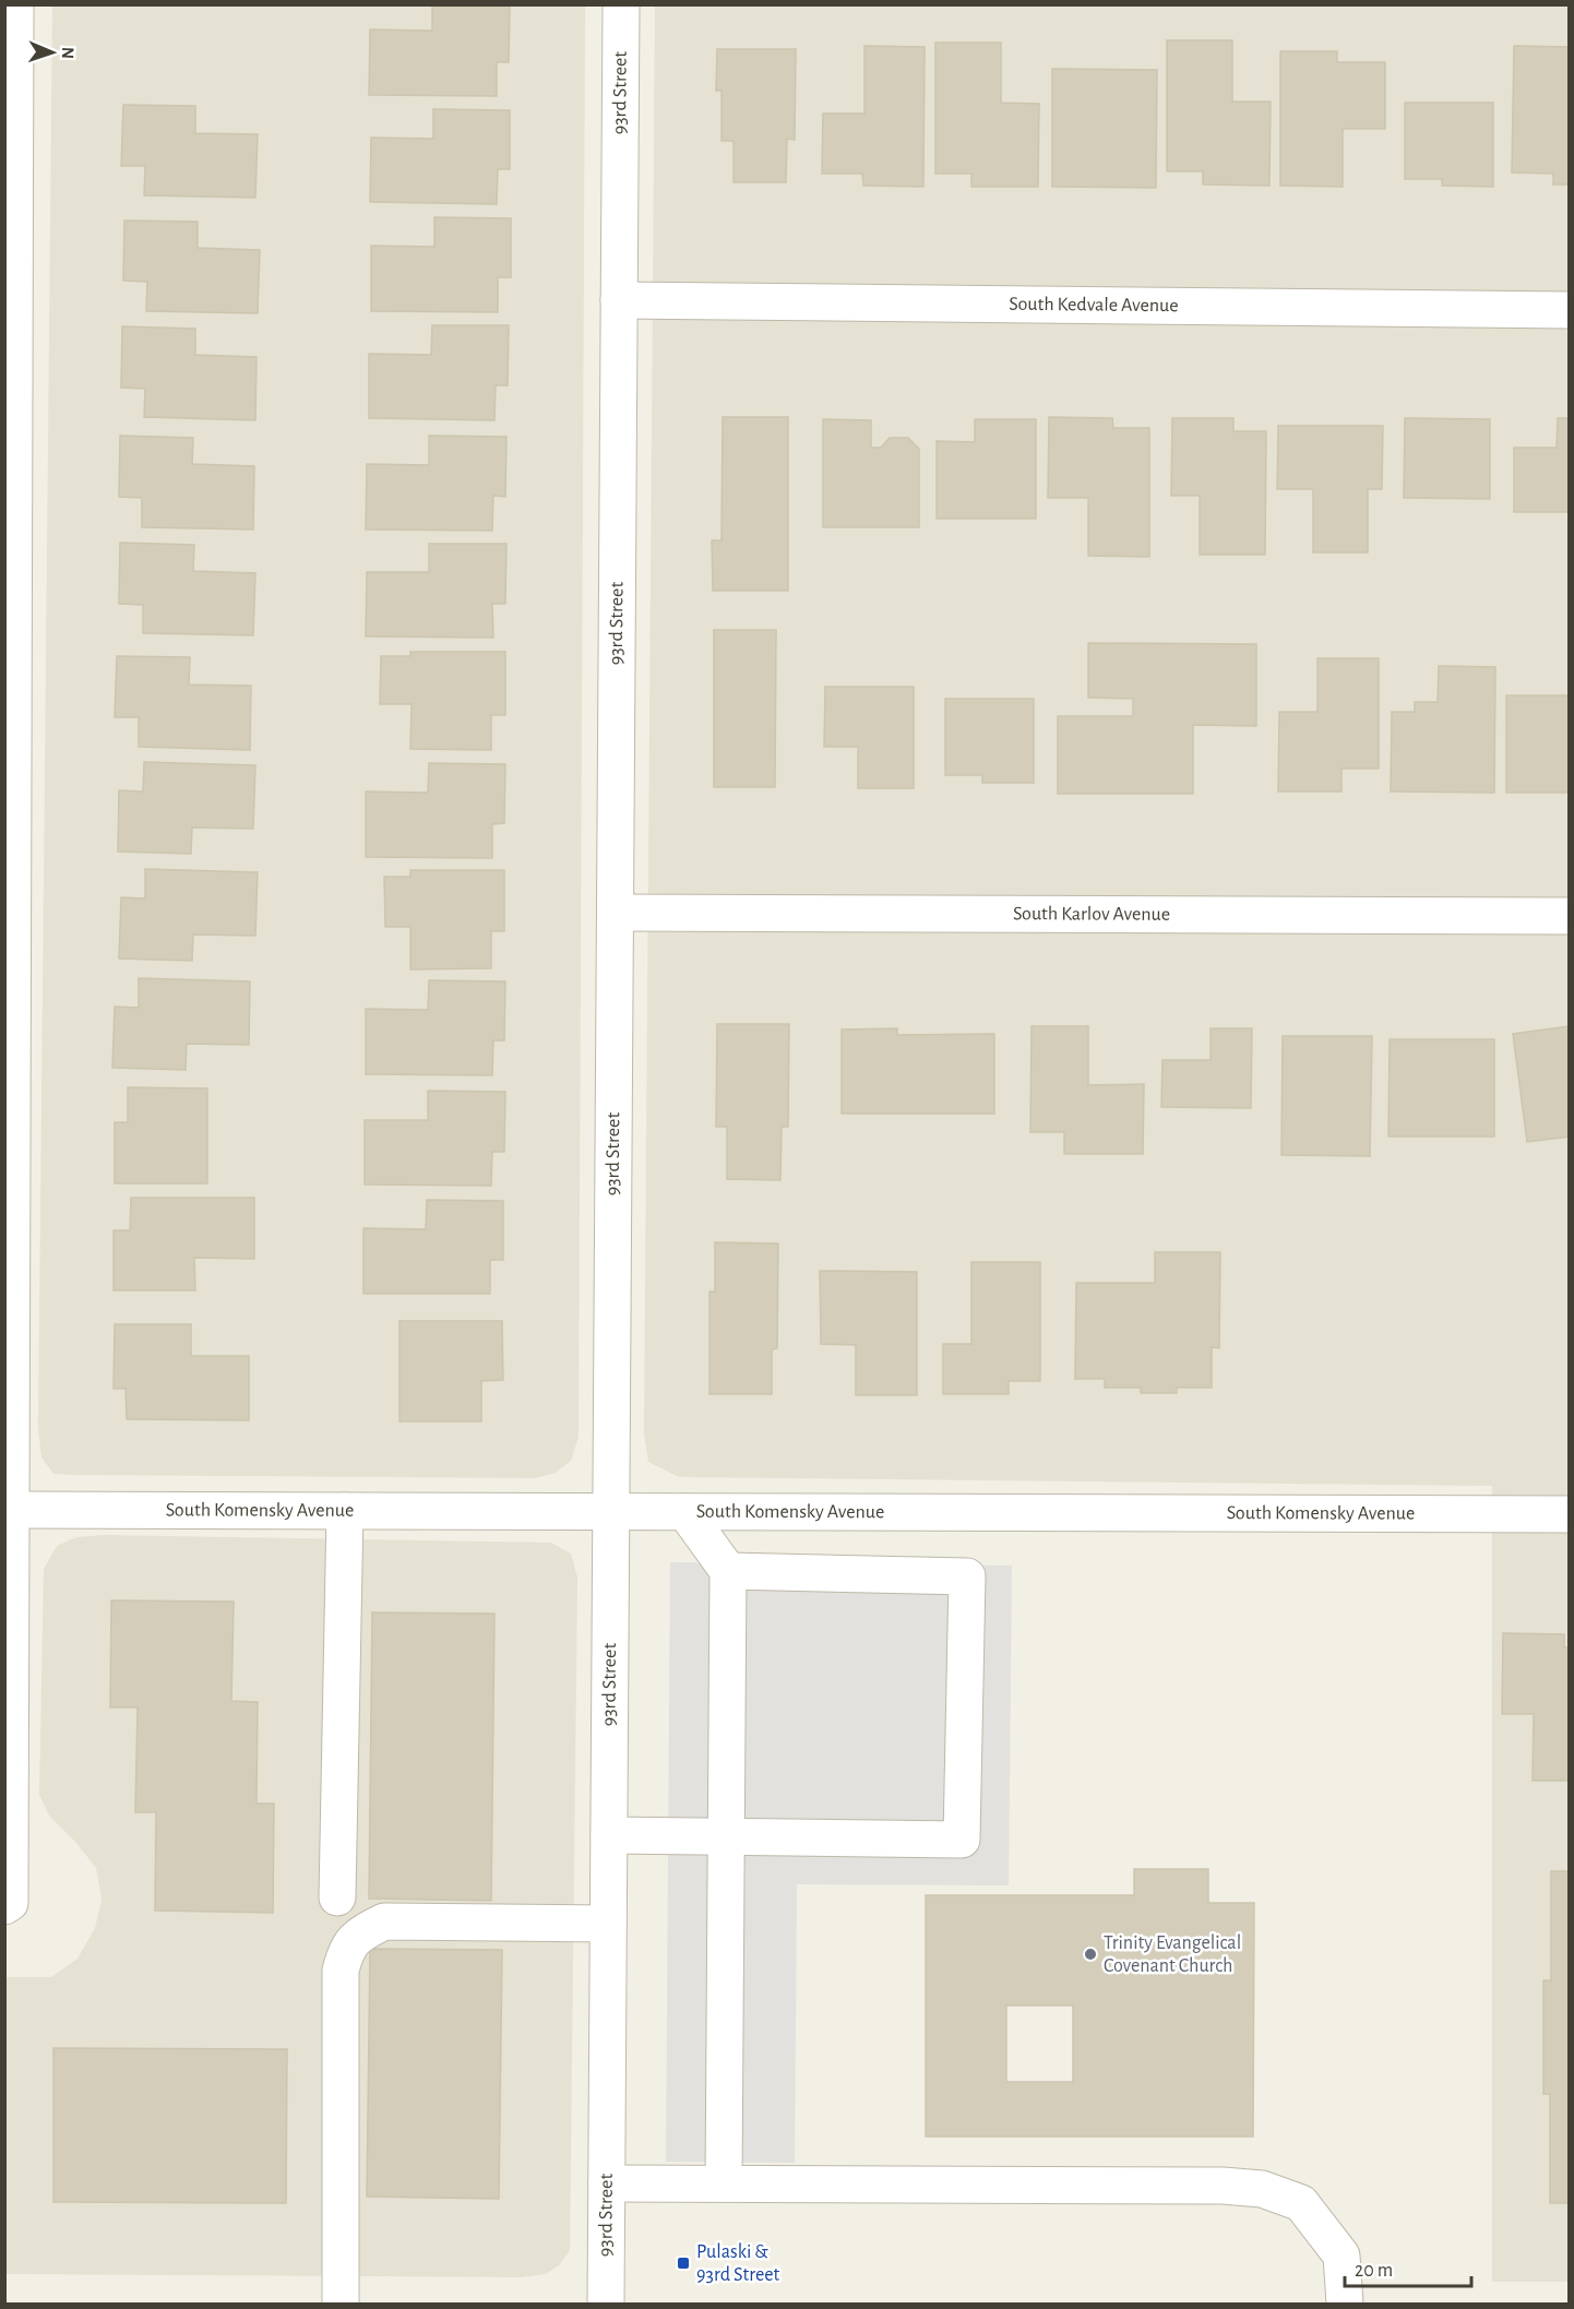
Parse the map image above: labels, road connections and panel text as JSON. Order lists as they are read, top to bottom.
{
  "streets": {
    "street": [
      "93rd Street",
      "South Kedvale Avenue",
      "South Karlov Avenue",
      "South Komensky Avenue"
    ]
  },
  "crossings": [
    ["93rd Street", "South Kedvale Avenue"],
    ["93rd Street", "South Karlov Avenue"],
    ["93rd Street", "South Komensky Avenue"]
  ],
  "places": {
    "other": ["Trinity Evangelical Covenant Church"],
    "transit": ["Pulaski & 93rd Street"]
  },
  "scale_bar": "20 m",
  "north": "right"
}
